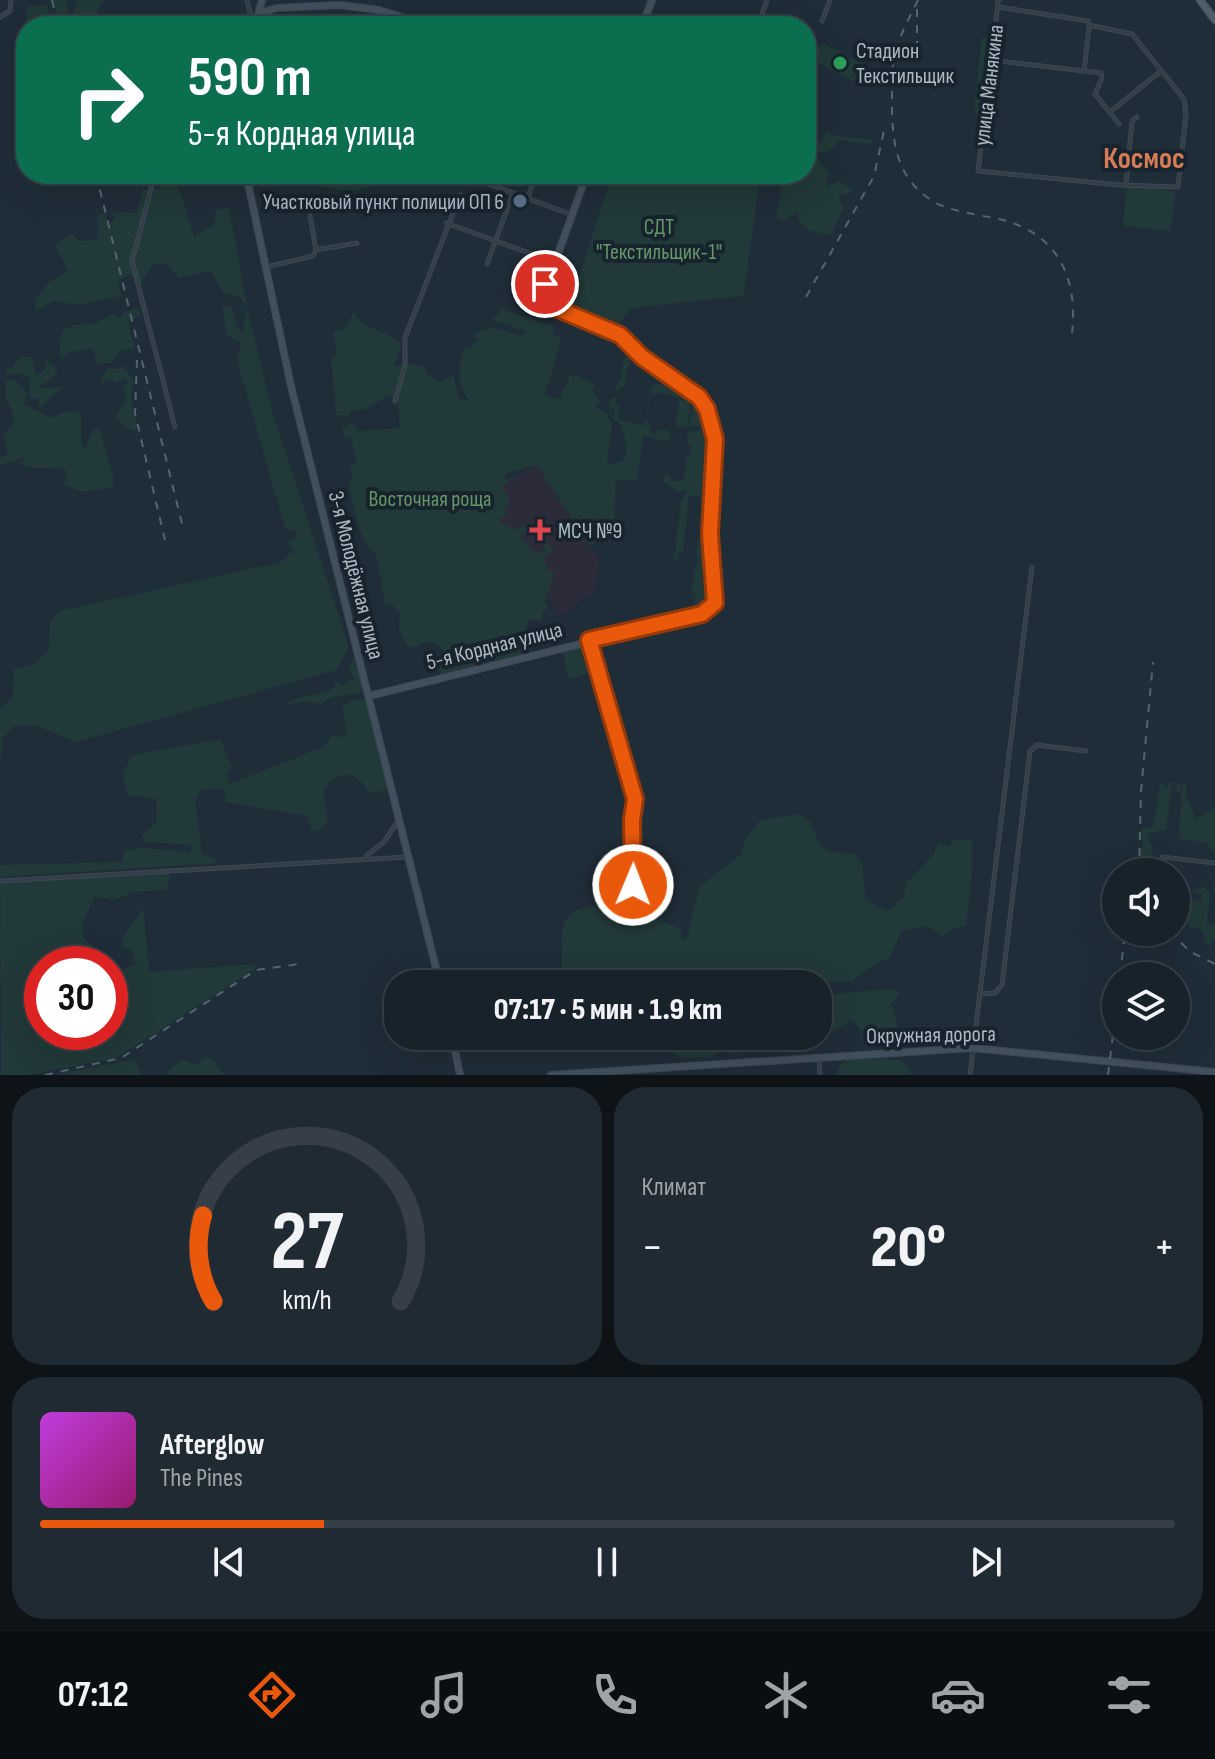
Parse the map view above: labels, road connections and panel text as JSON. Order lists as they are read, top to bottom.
{
  "streets": {
    "main road": ["3-я Молодёжная улица", "5-я Кордная улица", "Окружная дорога"],
    "street": ["улица Манякина"]
  },
  "crossings": [
    ["3-я Молодёжная улица", "5-я Кордная улица"]
  ],
  "districts": ["Космос"],
  "parks": ["СДТ \"Текстильщик-1\"", "Восточная роща"],
  "places": {
    "other": ["Стадион Текстильщик", "Участковый пункт полиции ОП 6"],
    "health": ["МСЧ №9"]
  },
  "page": {
    "turn": ["590 m", "5-я Кордная улица"],
    "limit": "30",
    "trip": "07:17 · 5 мин · 1.9 km",
    "tile": "Климат",
    "heat": ["−", "20°", "+"],
    "song": ["Afterglow", "The Pines"],
    "tabs": "07:12",
    "gauge": ["27", "km/h"]
  }
}
